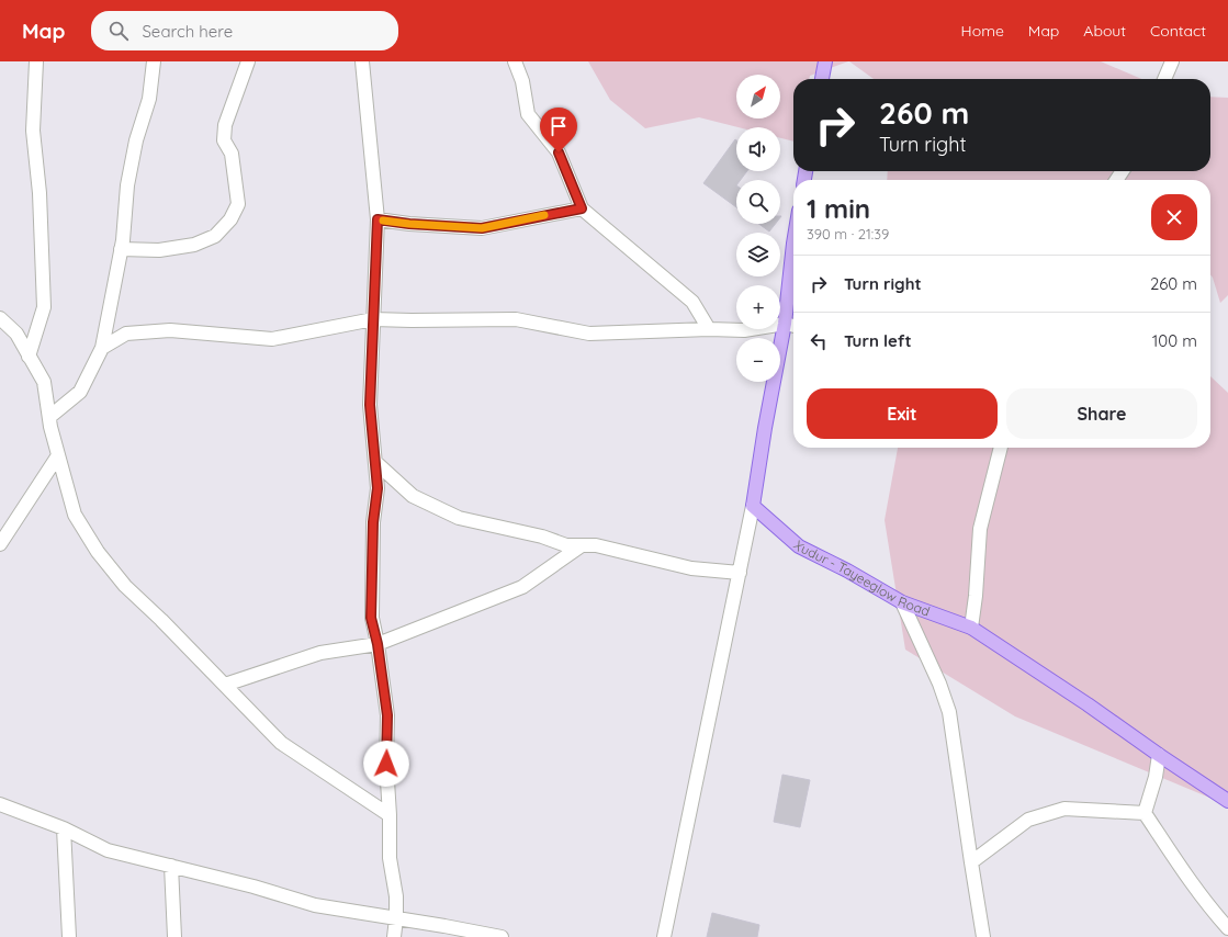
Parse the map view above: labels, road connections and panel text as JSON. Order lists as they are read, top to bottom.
{
  "streets": {
    "main road": ["Xudur - Tayeeglow Road"]
  },
  "north": "top right",
  "page": {
    "header": "Map",
    "search": "Search here",
    "nav": [
      "Home",
      "Map",
      "About",
      "Contact"
    ],
    "map_buttons": ["+", "−"],
    "turn": ["260 m", "Turn right"],
    "heading": ["1 min", "390 m · 21:39"],
    "list": [
      {
        "name": "Turn right",
        "value": "260 m"
      },
      {
        "name": "Turn left",
        "value": "100 m"
      }
    ],
    "buttons": ["Exit", "Share"]
  }
}
